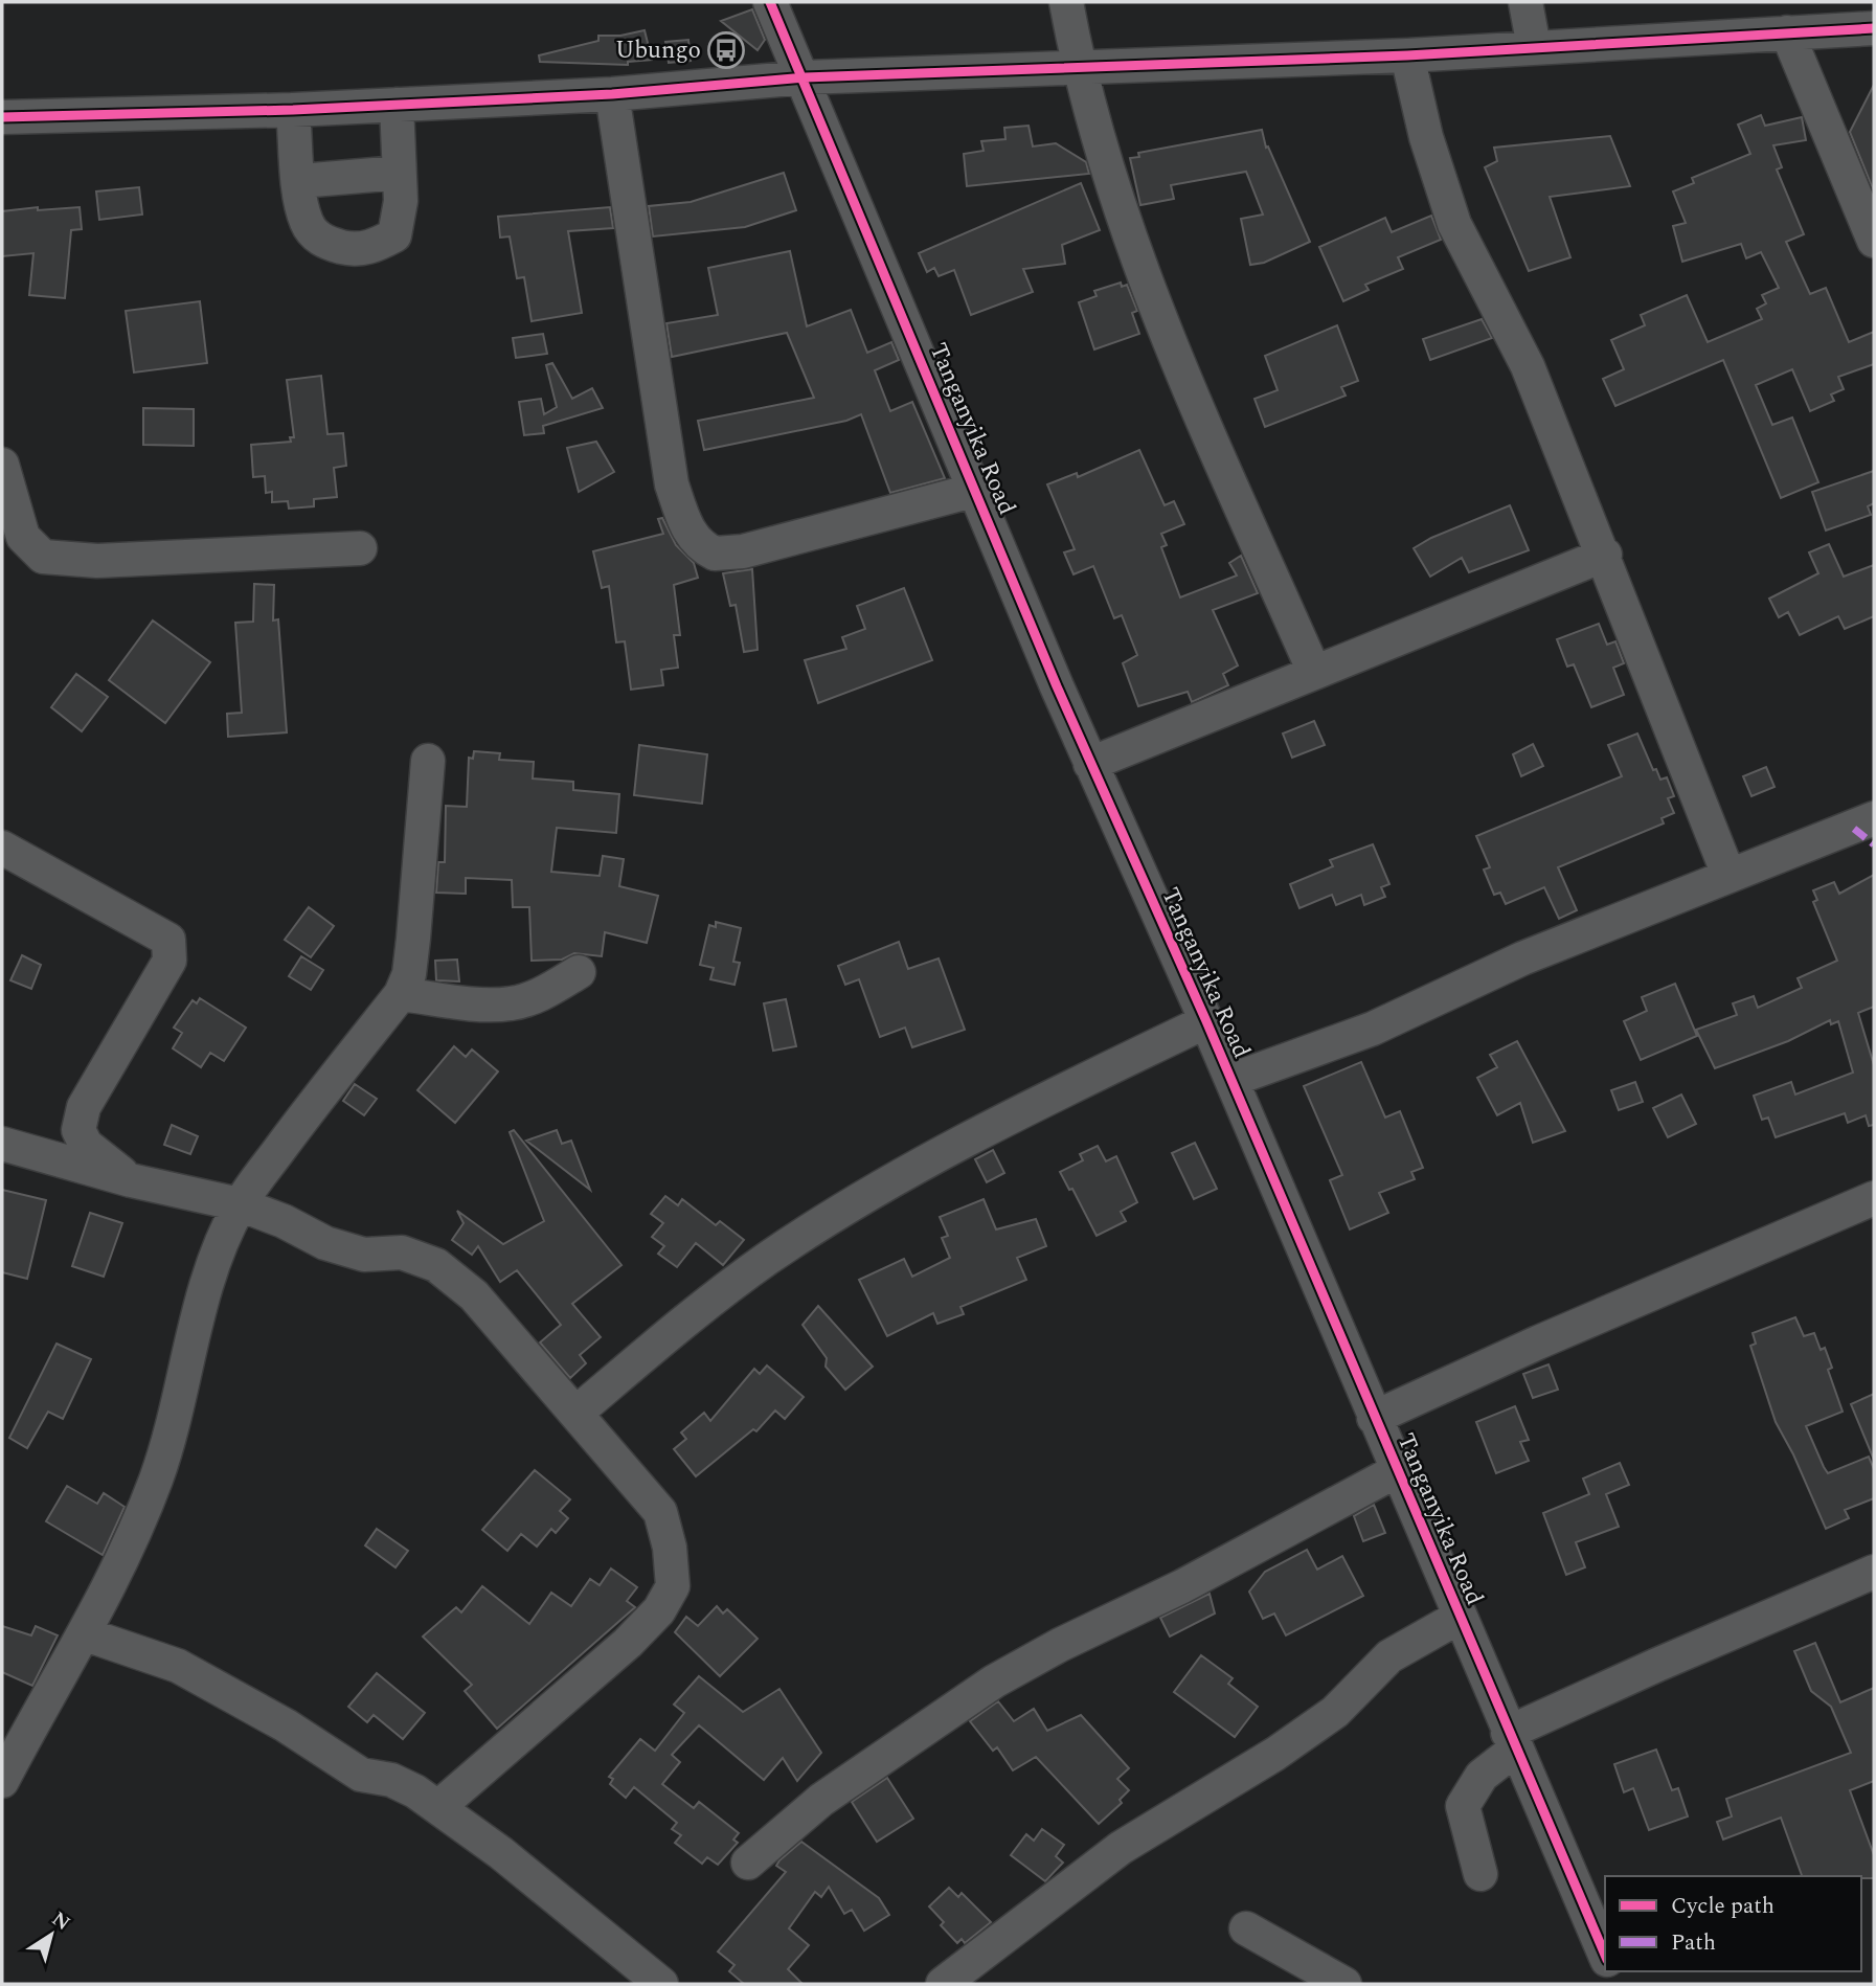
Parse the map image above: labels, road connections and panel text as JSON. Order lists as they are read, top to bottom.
{
  "streets": {
    "street": ["Tanganyika Road"]
  },
  "places": {
    "bus stop": ["Ubungo"]
  },
  "legend": ["Cycle path", "Path"],
  "north": "top right"
}
